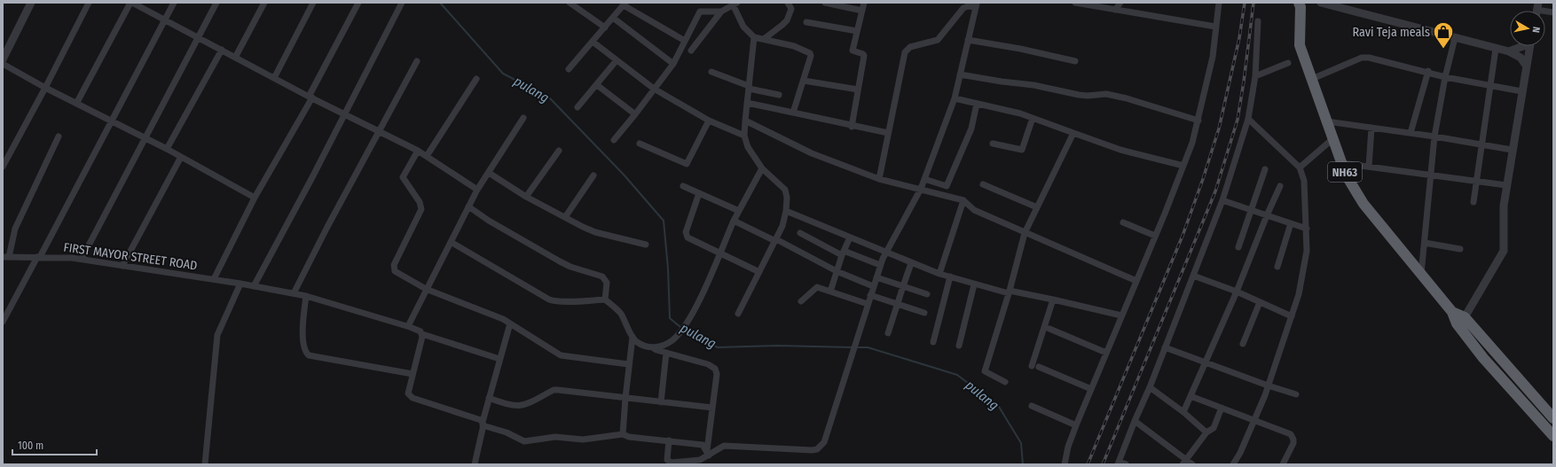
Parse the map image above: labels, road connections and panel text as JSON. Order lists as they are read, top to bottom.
{
  "streets": {
    "highway": ["NH63"],
    "street": ["FIRST MAYOR STREET ROAD"]
  },
  "water": ["pulang"],
  "places": {
    "shop": ["Ravi Teja meals"]
  },
  "scale_bar": "100 m",
  "north": "right"
}
